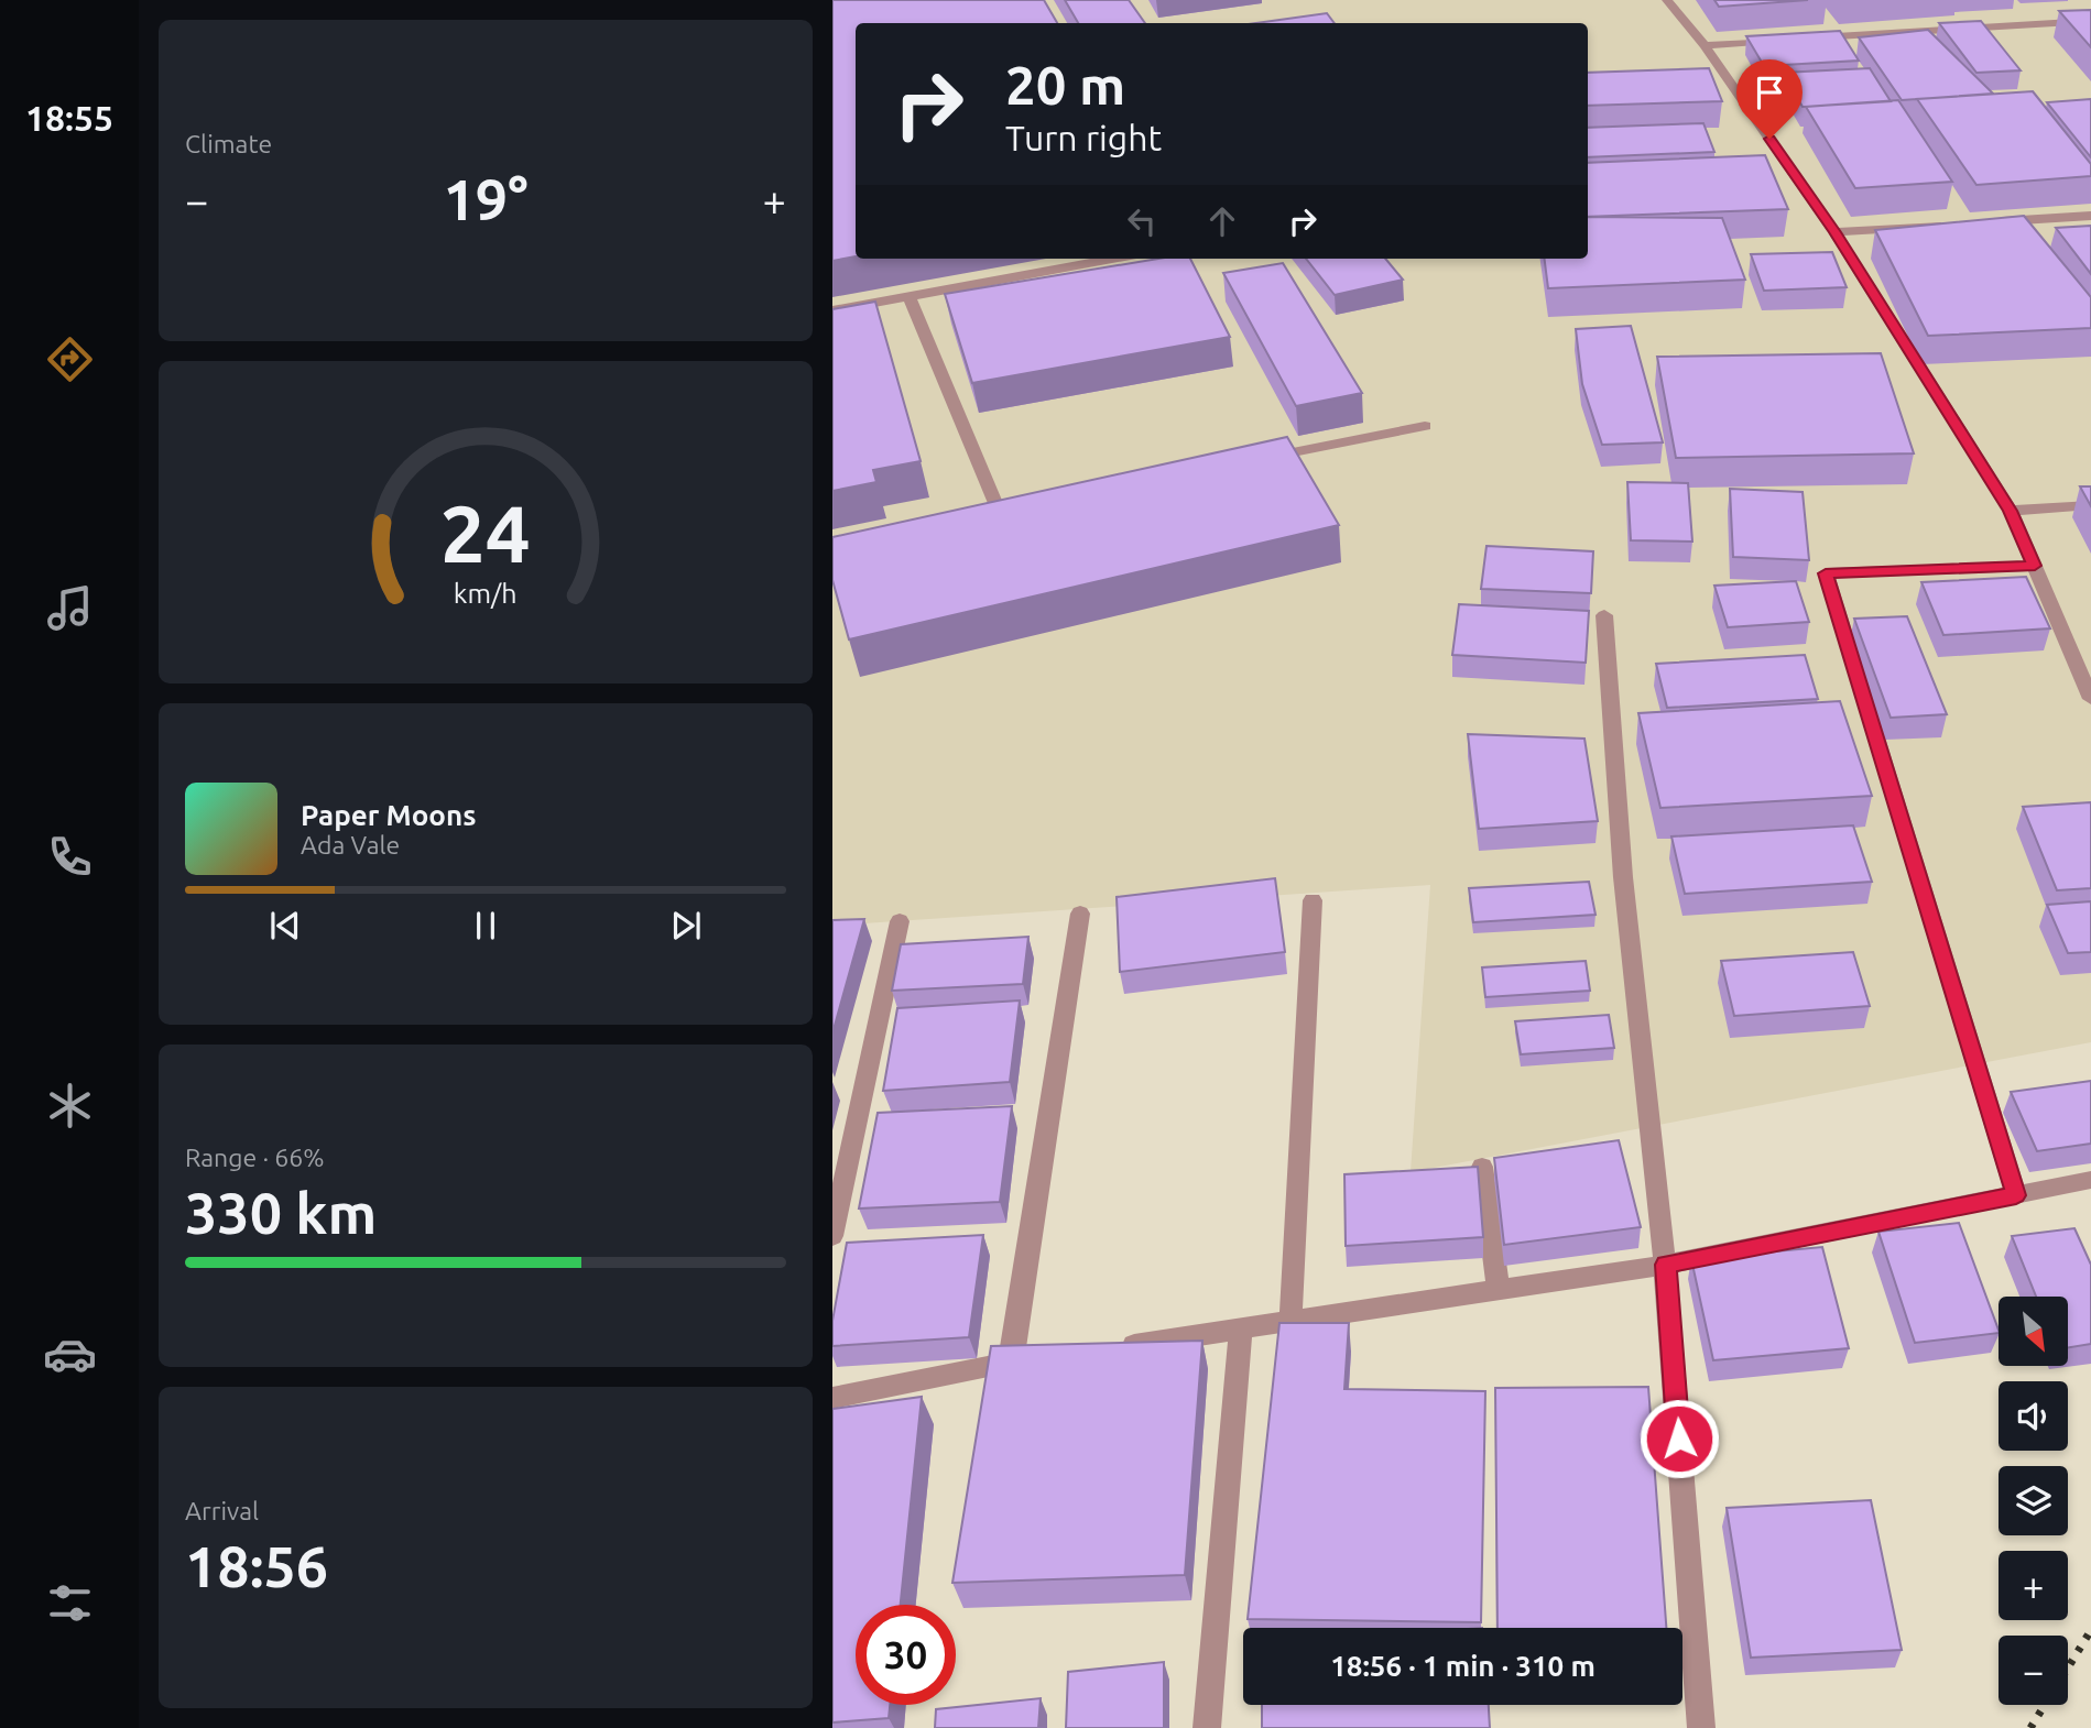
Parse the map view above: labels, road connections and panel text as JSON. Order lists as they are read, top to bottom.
{
  "north": "bottom right",
  "page": {
    "tabs": "18:55",
    "tile": [
      "Climate",
      ["Range · 66%", "330 km"],
      ["Arrival", "18:56"]
    ],
    "turn": ["20 m", "Turn right"],
    "heat": ["−", "19°", "+"],
    "song": ["Paper Moons", "Ada Vale"],
    "map_buttons": ["+", "−"],
    "limit": "30",
    "trip": "18:56 · 1 min · 310 m",
    "gauge": ["24", "km/h"]
  }
}
